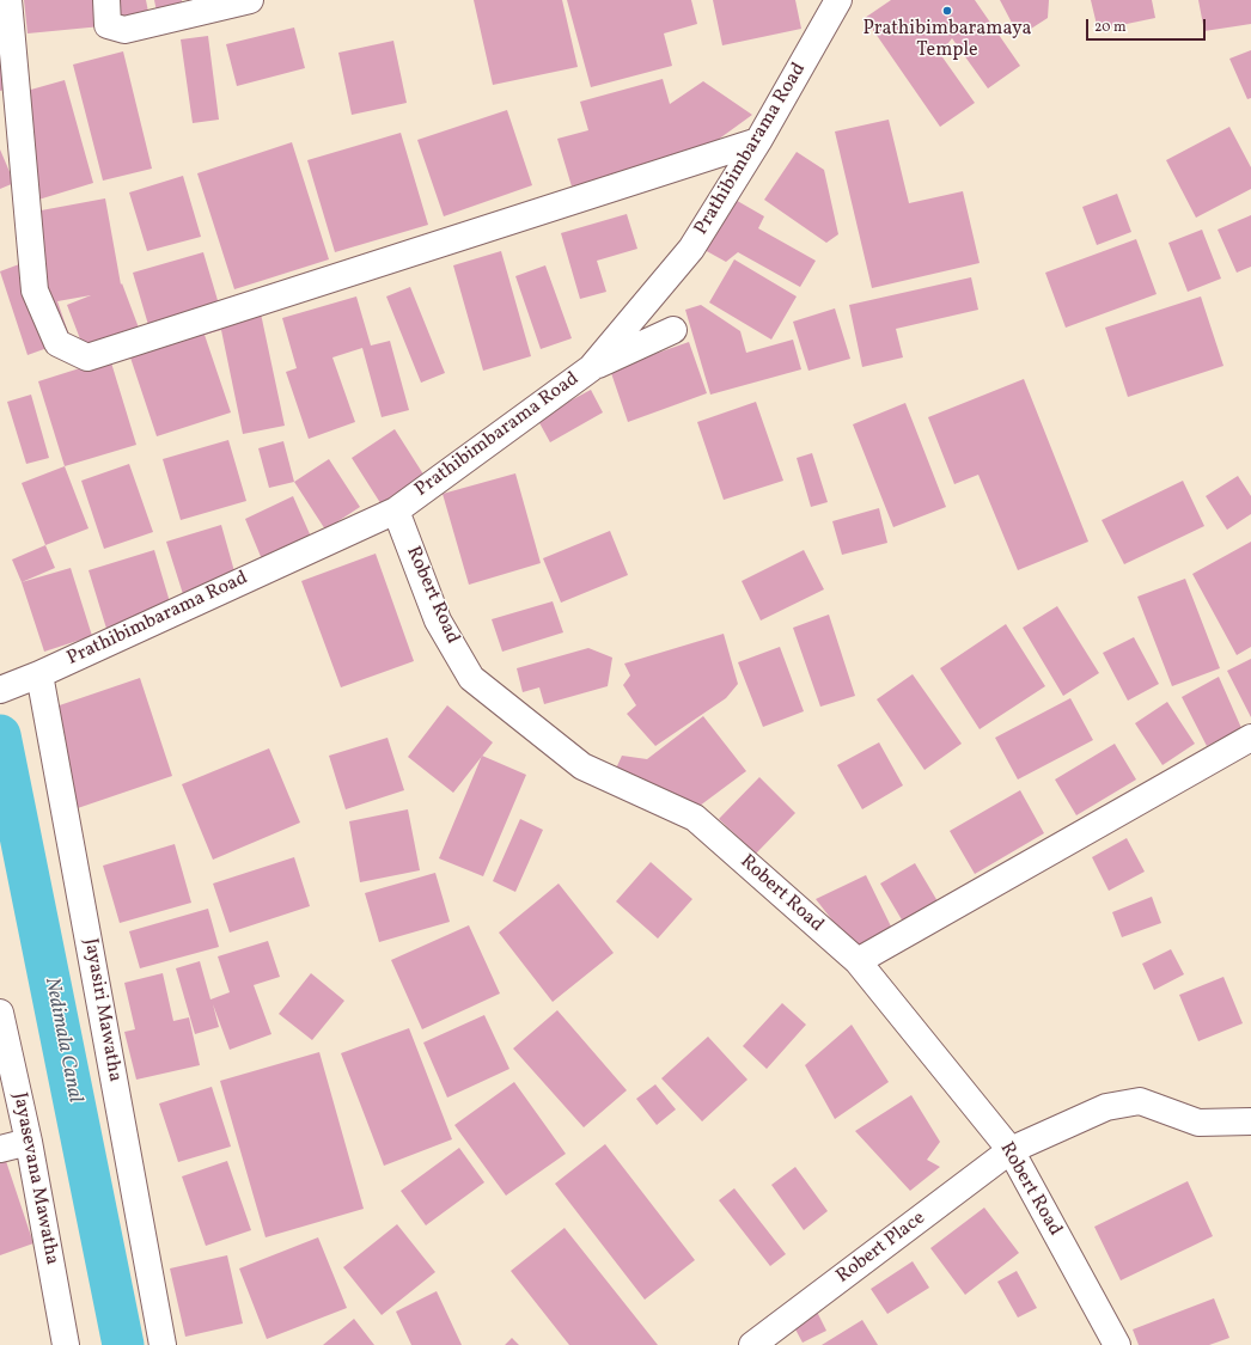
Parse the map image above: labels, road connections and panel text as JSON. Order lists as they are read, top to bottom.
{
  "streets": {
    "street": [
      "Prathibimbarama Road",
      "Robert Road",
      "Jayasiri Mawatha",
      "Jayasevana Mawatha",
      "Robert Place"
    ]
  },
  "crossings": [
    ["Prathibimbarama Road", "Robert Road"],
    ["Prathibimbarama Road", "Jayasiri Mawatha"],
    ["Robert Road", "Robert Place"]
  ],
  "water": ["Nedimala Canal"],
  "places": ["Prathibimbaramaya Temple"],
  "scale_bar": "20 m"
}
